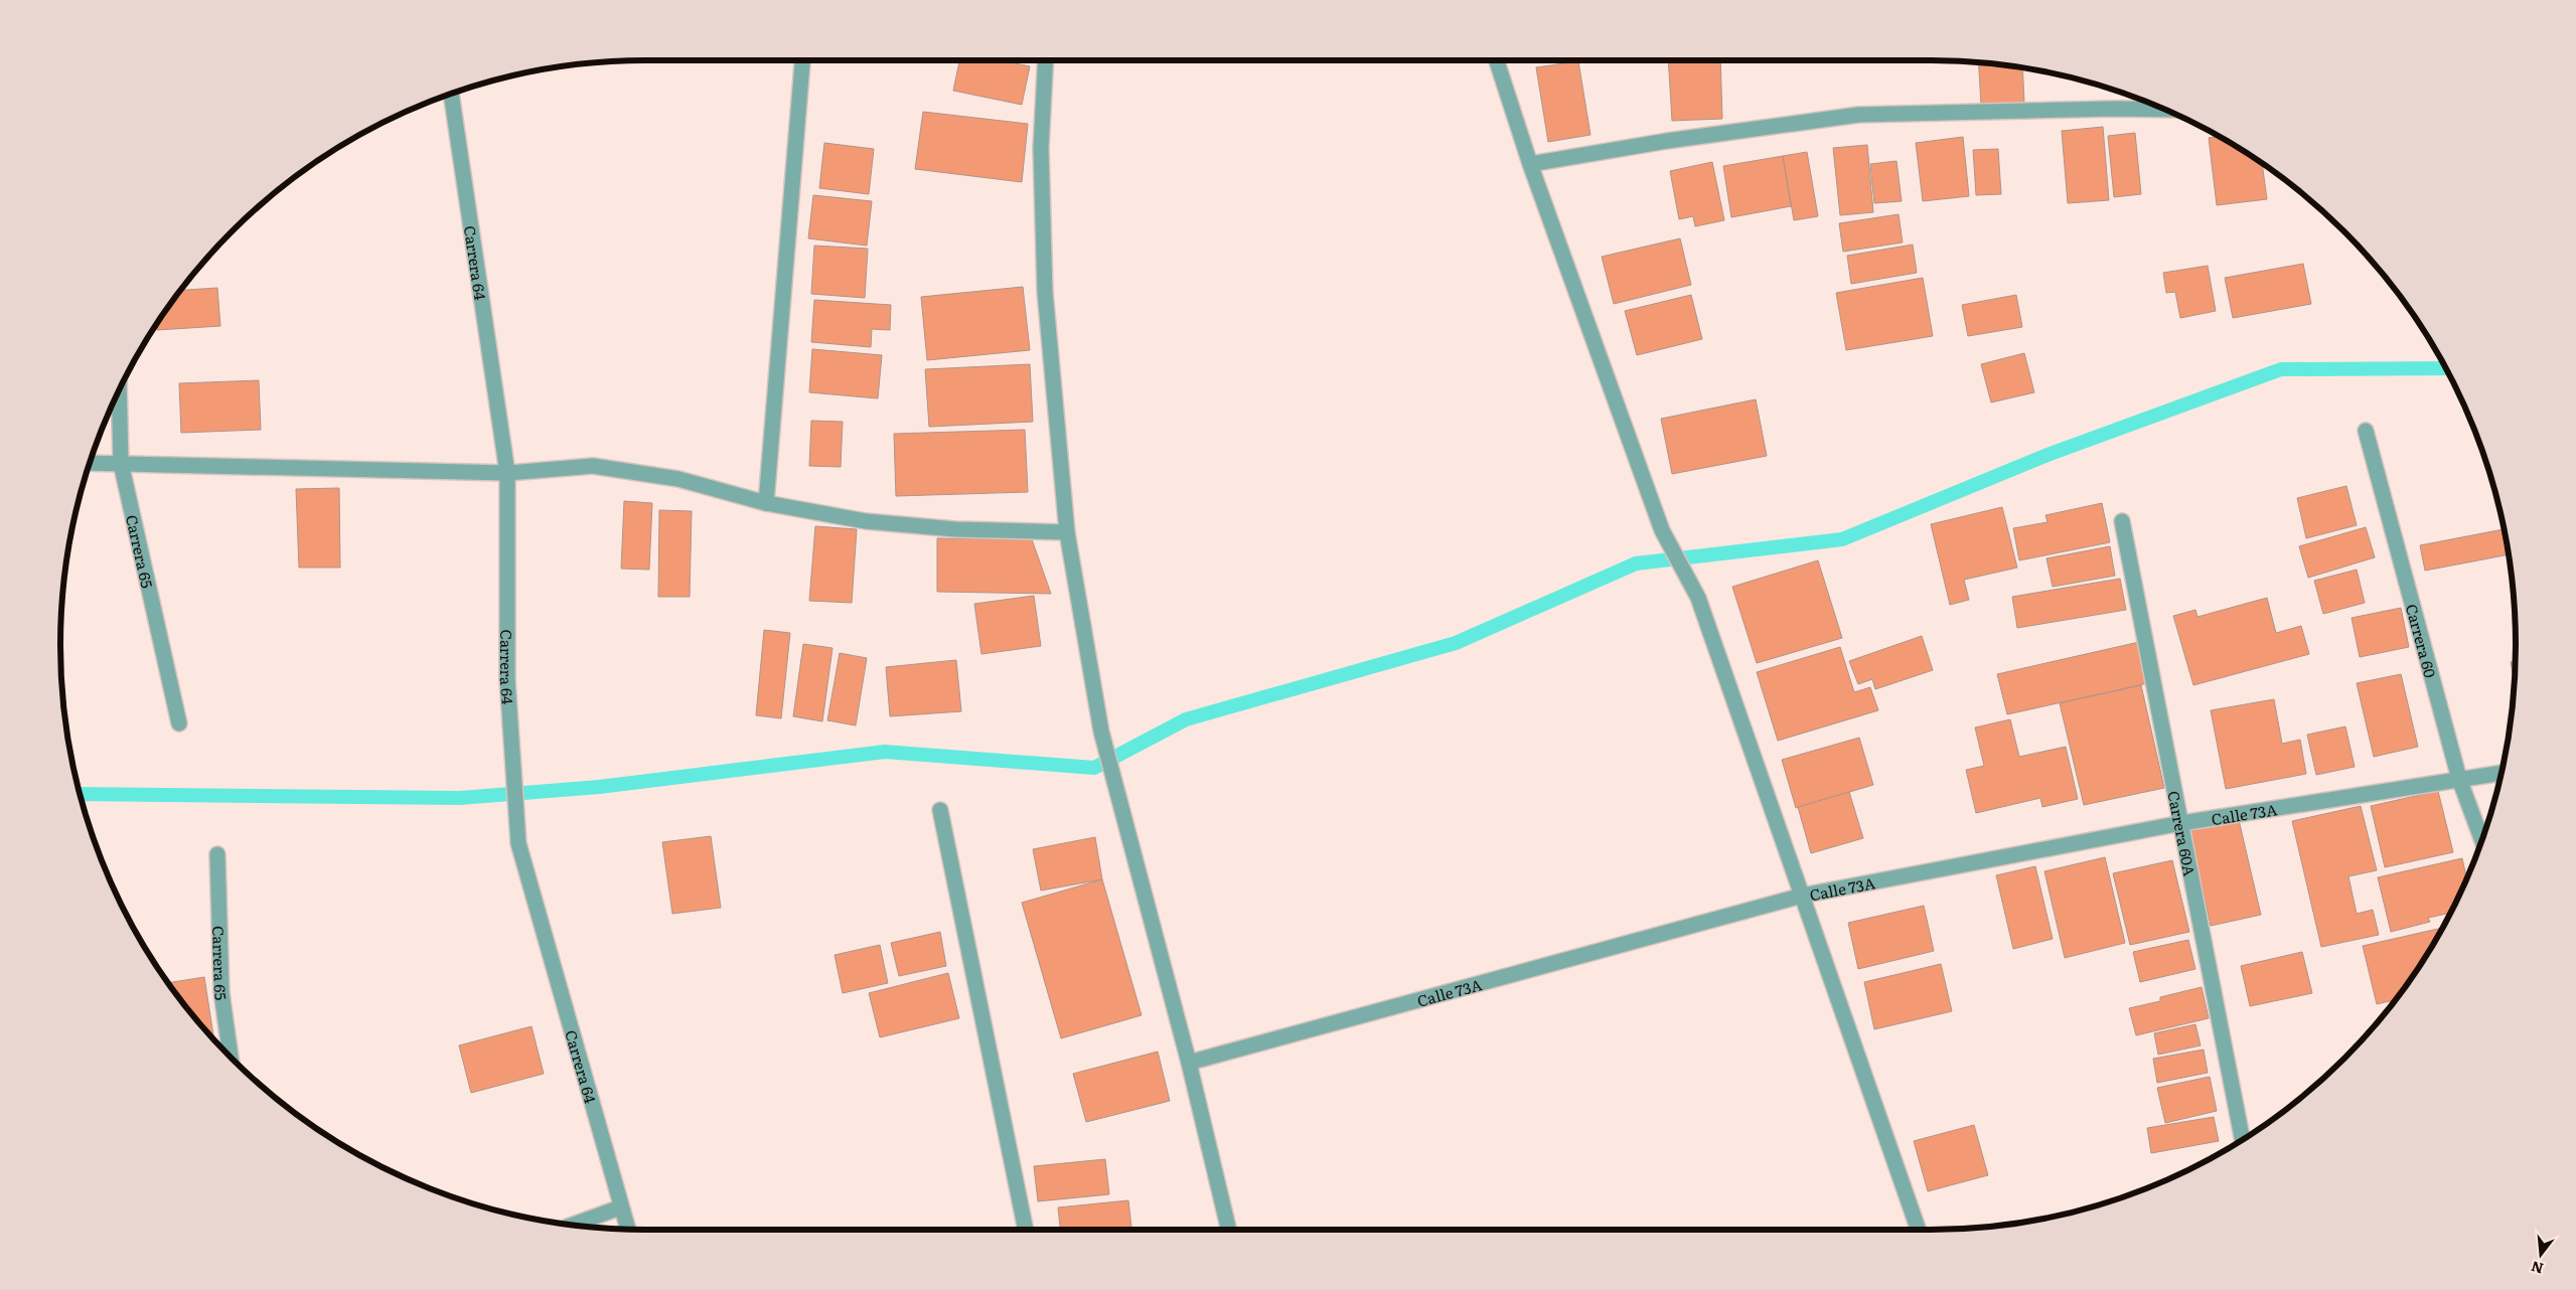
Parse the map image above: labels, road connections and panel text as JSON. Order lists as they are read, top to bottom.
{
  "streets": {
    "street": [
      "Carrera 64",
      "Carrera 65",
      "Carrera 60",
      "Calle 73A",
      "Carrera 60A"
    ]
  },
  "crossings": [
    ["Carrera 60", "Calle 73A"],
    ["Calle 73A", "Carrera 60A"]
  ],
  "north": "bottom"
}
